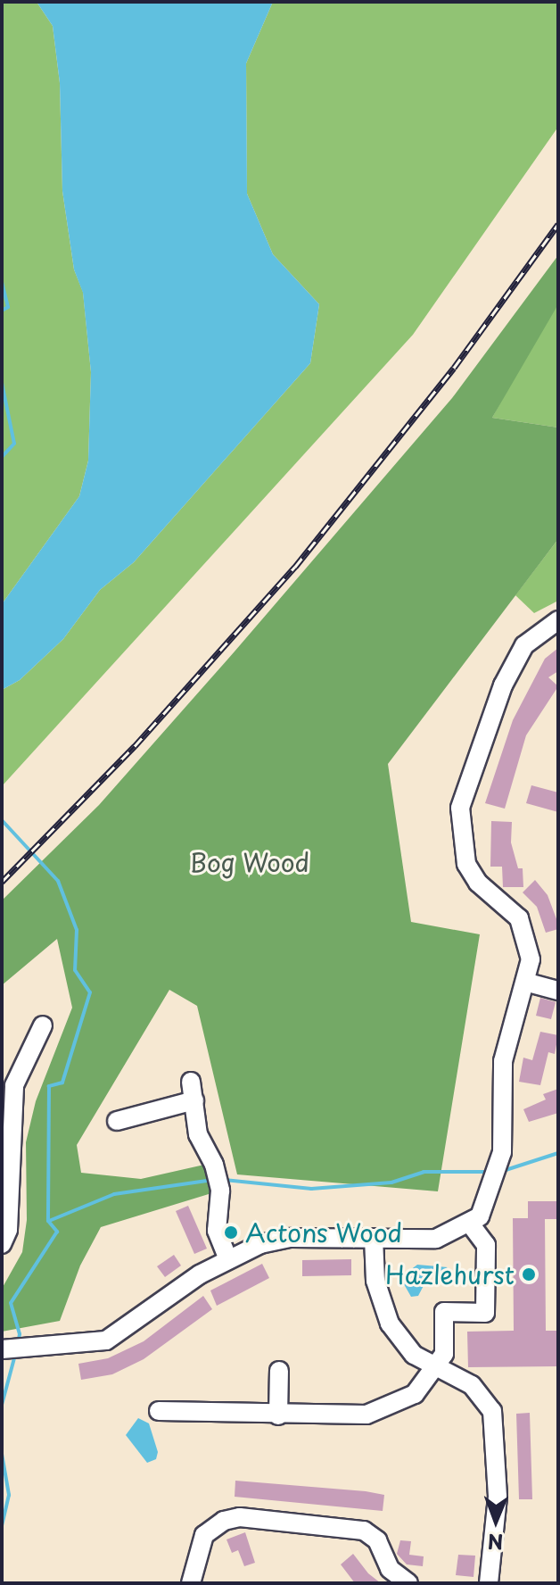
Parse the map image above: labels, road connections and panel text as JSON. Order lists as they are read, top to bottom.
{
  "parks": ["Bog Wood"],
  "places": ["Actons Wood", "Hazlehurst"],
  "north": "bottom"
}
